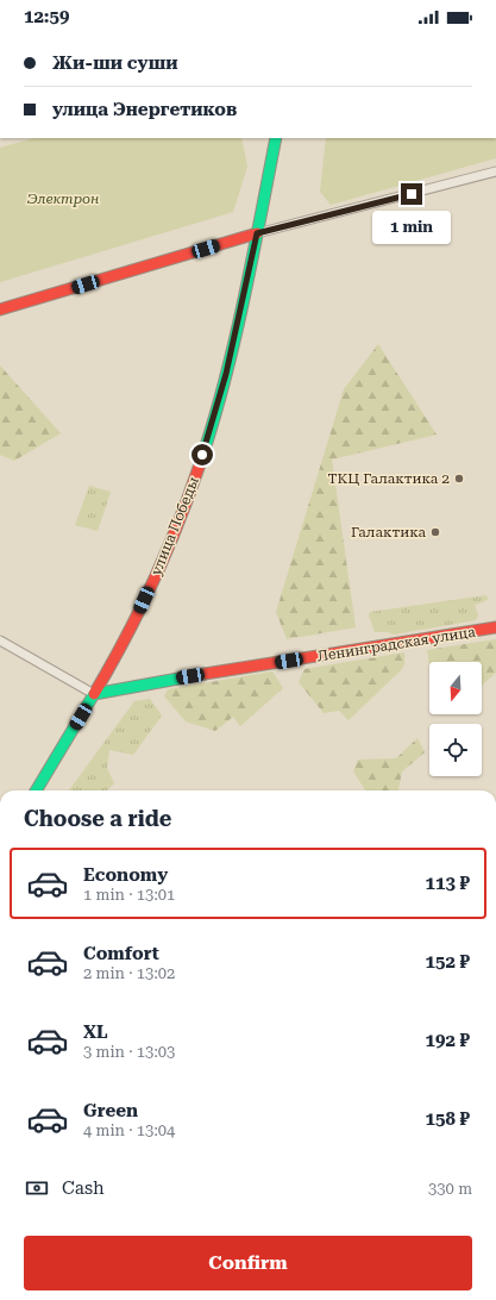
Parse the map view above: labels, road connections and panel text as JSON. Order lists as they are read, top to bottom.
{
  "streets": {
    "main road": ["улица Победы", "Ленинградская улица"]
  },
  "crossings": [
    ["улица Победы", "Ленинградская улица"]
  ],
  "parks": ["Электрон"],
  "places": ["ТКЦ Галактика 2", "Галактика"],
  "north": "bottom",
  "page": {
    "status": "12:59",
    "banner": ["Жи-ши суши", "улица Энергетиков"],
    "bubble": "1 min",
    "heading": "Choose a ride",
    "list": [
      {
        "name": "Economy",
        "note": "1 min · 13:01",
        "value": "113 ₽"
      },
      {
        "name": "Comfort",
        "note": "2 min · 13:02",
        "value": "152 ₽"
      },
      {
        "name": "XL",
        "note": "3 min · 13:03",
        "value": "192 ₽"
      },
      {
        "name": "Green",
        "note": "4 min · 13:04",
        "value": "158 ₽"
      }
    ],
    "pay": ["Cash", "330 m"],
    "buttons": "Confirm"
  }
}
